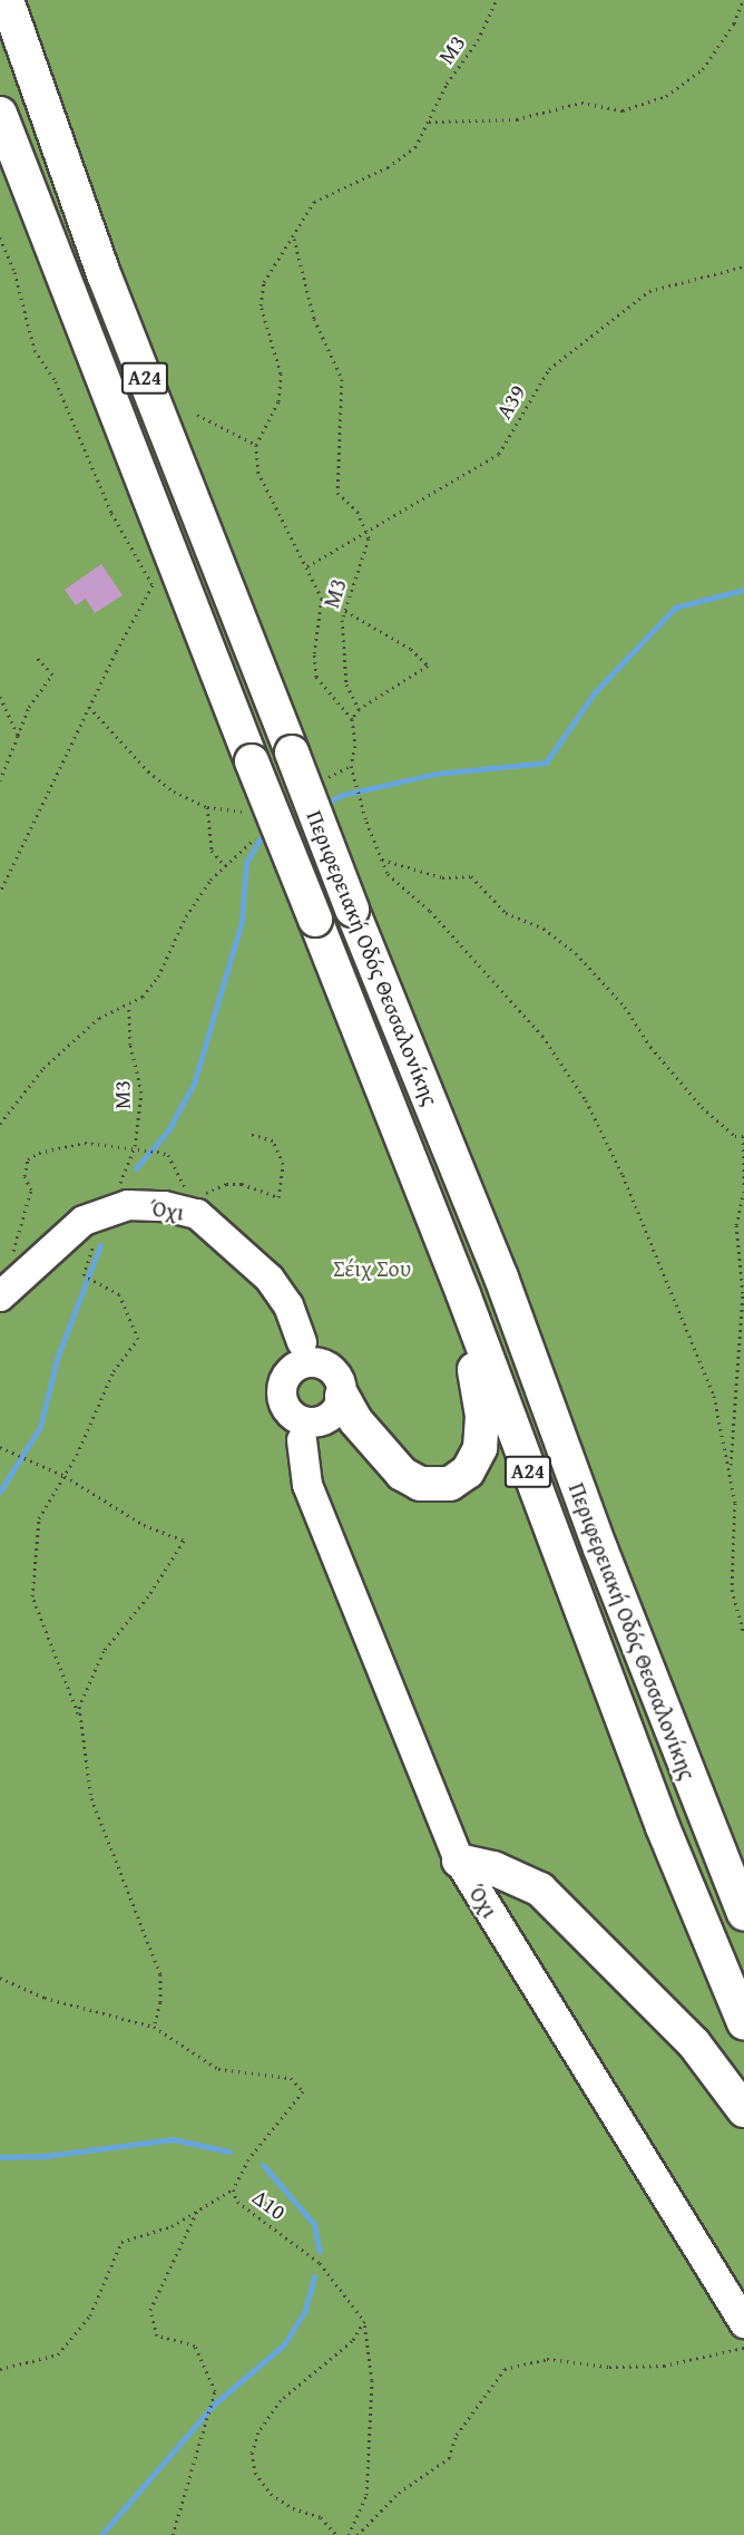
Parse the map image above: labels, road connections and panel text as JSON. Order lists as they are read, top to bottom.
{
  "streets": {
    "highway": ["Α24", "Περιφερειακή Οδός Θεσσαλονίκης"],
    "main road": ["Όχι"],
    "path": ["Μ3", "Α39", "Δ10"]
  },
  "crossings": [
    ["Μ3", "Α39"]
  ],
  "parks": ["Σέιχ Σου"]
}
